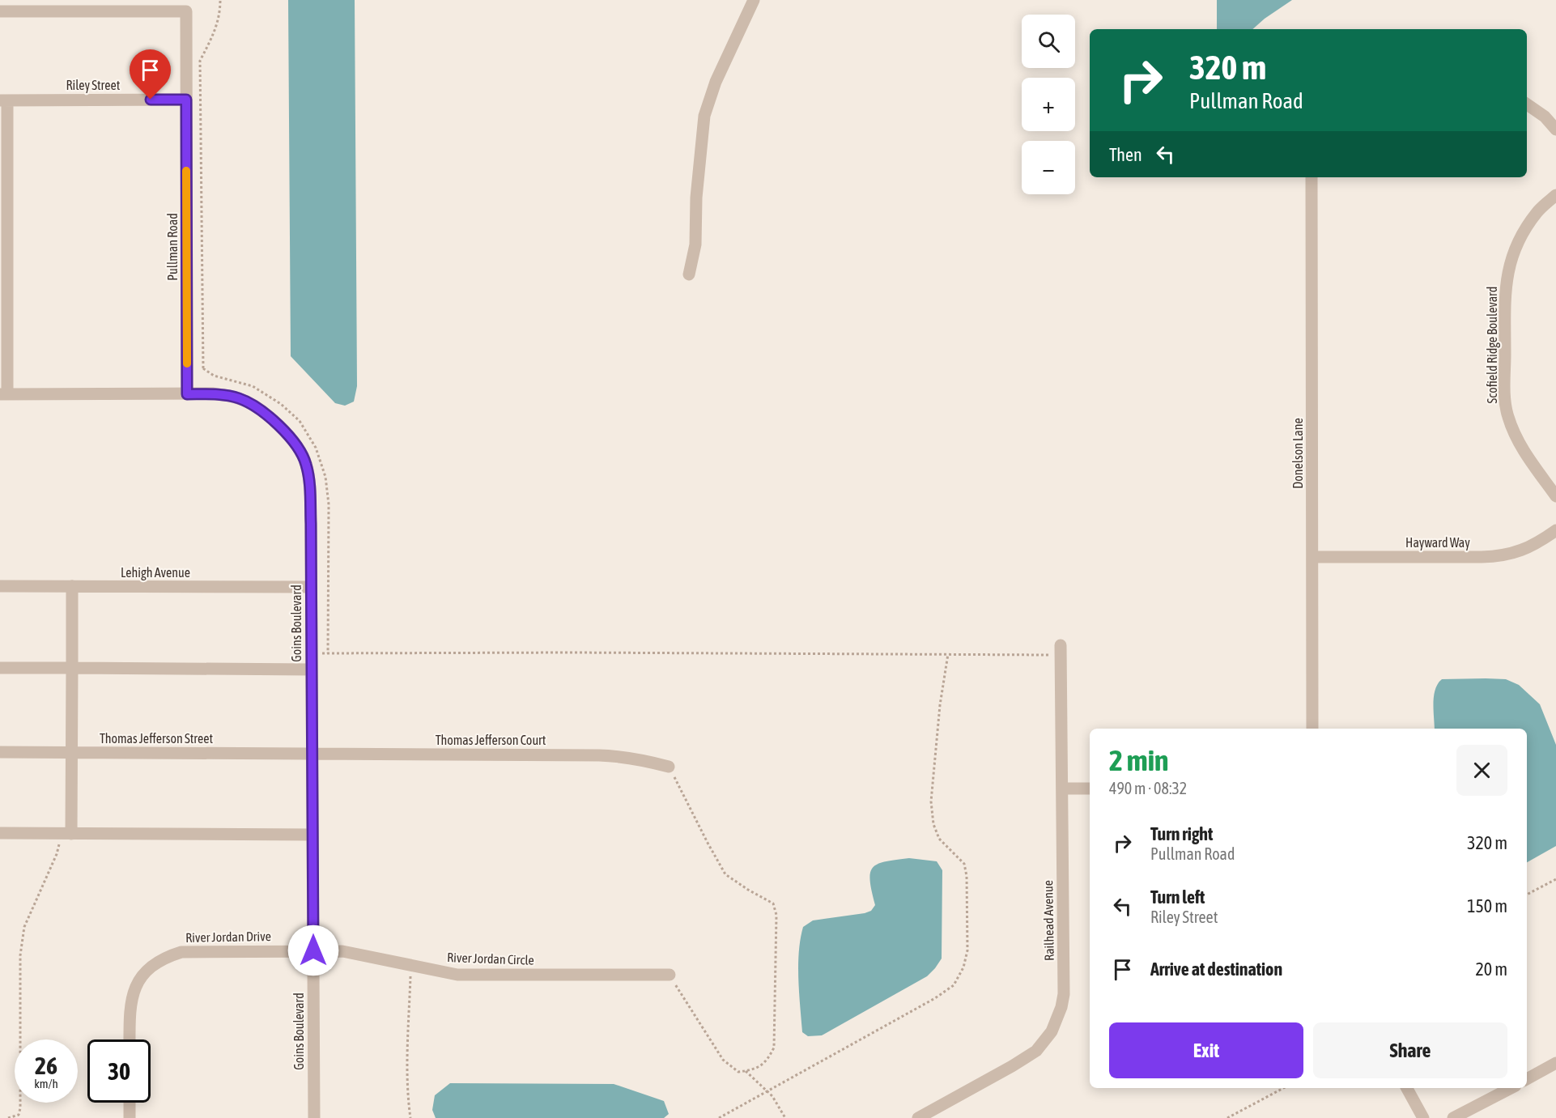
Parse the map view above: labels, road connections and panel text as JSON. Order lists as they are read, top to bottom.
{
  "streets": {
    "street": [
      "Riley Street",
      "Pullman Road",
      "Scofield Ridge Boulevard",
      "Donelson Lane",
      "Hayward Way",
      "Lehigh Avenue",
      "Goins Boulevard",
      "Thomas Jefferson Street",
      "Thomas Jefferson Court",
      "Railhead Avenue",
      "River Jordan Drive",
      "River Jordan Circle"
    ]
  },
  "crossings": [
    ["Riley Street", "Pullman Road"],
    ["Pullman Road", "Goins Boulevard"],
    ["Donelson Lane", "Hayward Way"],
    ["Lehigh Avenue", "Goins Boulevard"],
    ["Goins Boulevard", "Thomas Jefferson Street"],
    ["Goins Boulevard", "Thomas Jefferson Court"],
    ["Goins Boulevard", "River Jordan Drive"],
    ["Goins Boulevard", "River Jordan Circle"],
    ["Thomas Jefferson Street", "Thomas Jefferson Court"],
    ["River Jordan Drive", "River Jordan Circle"]
  ],
  "page": {
    "map_buttons": ["+", "−"],
    "turn": ["320 m", "Pullman Road"],
    "then": "Then",
    "heading": ["2 min", "490 m · 08:32"],
    "list": [
      {
        "name": "Turn right",
        "note": "Pullman Road",
        "value": "320 m"
      },
      {
        "name": "Turn left",
        "note": "Riley Street",
        "value": "150 m"
      },
      {
        "name": "Arrive at destination",
        "value": "20 m"
      }
    ],
    "buttons": ["Exit", "Share"],
    "speed": "26 km/h",
    "limit": "30"
  }
}
